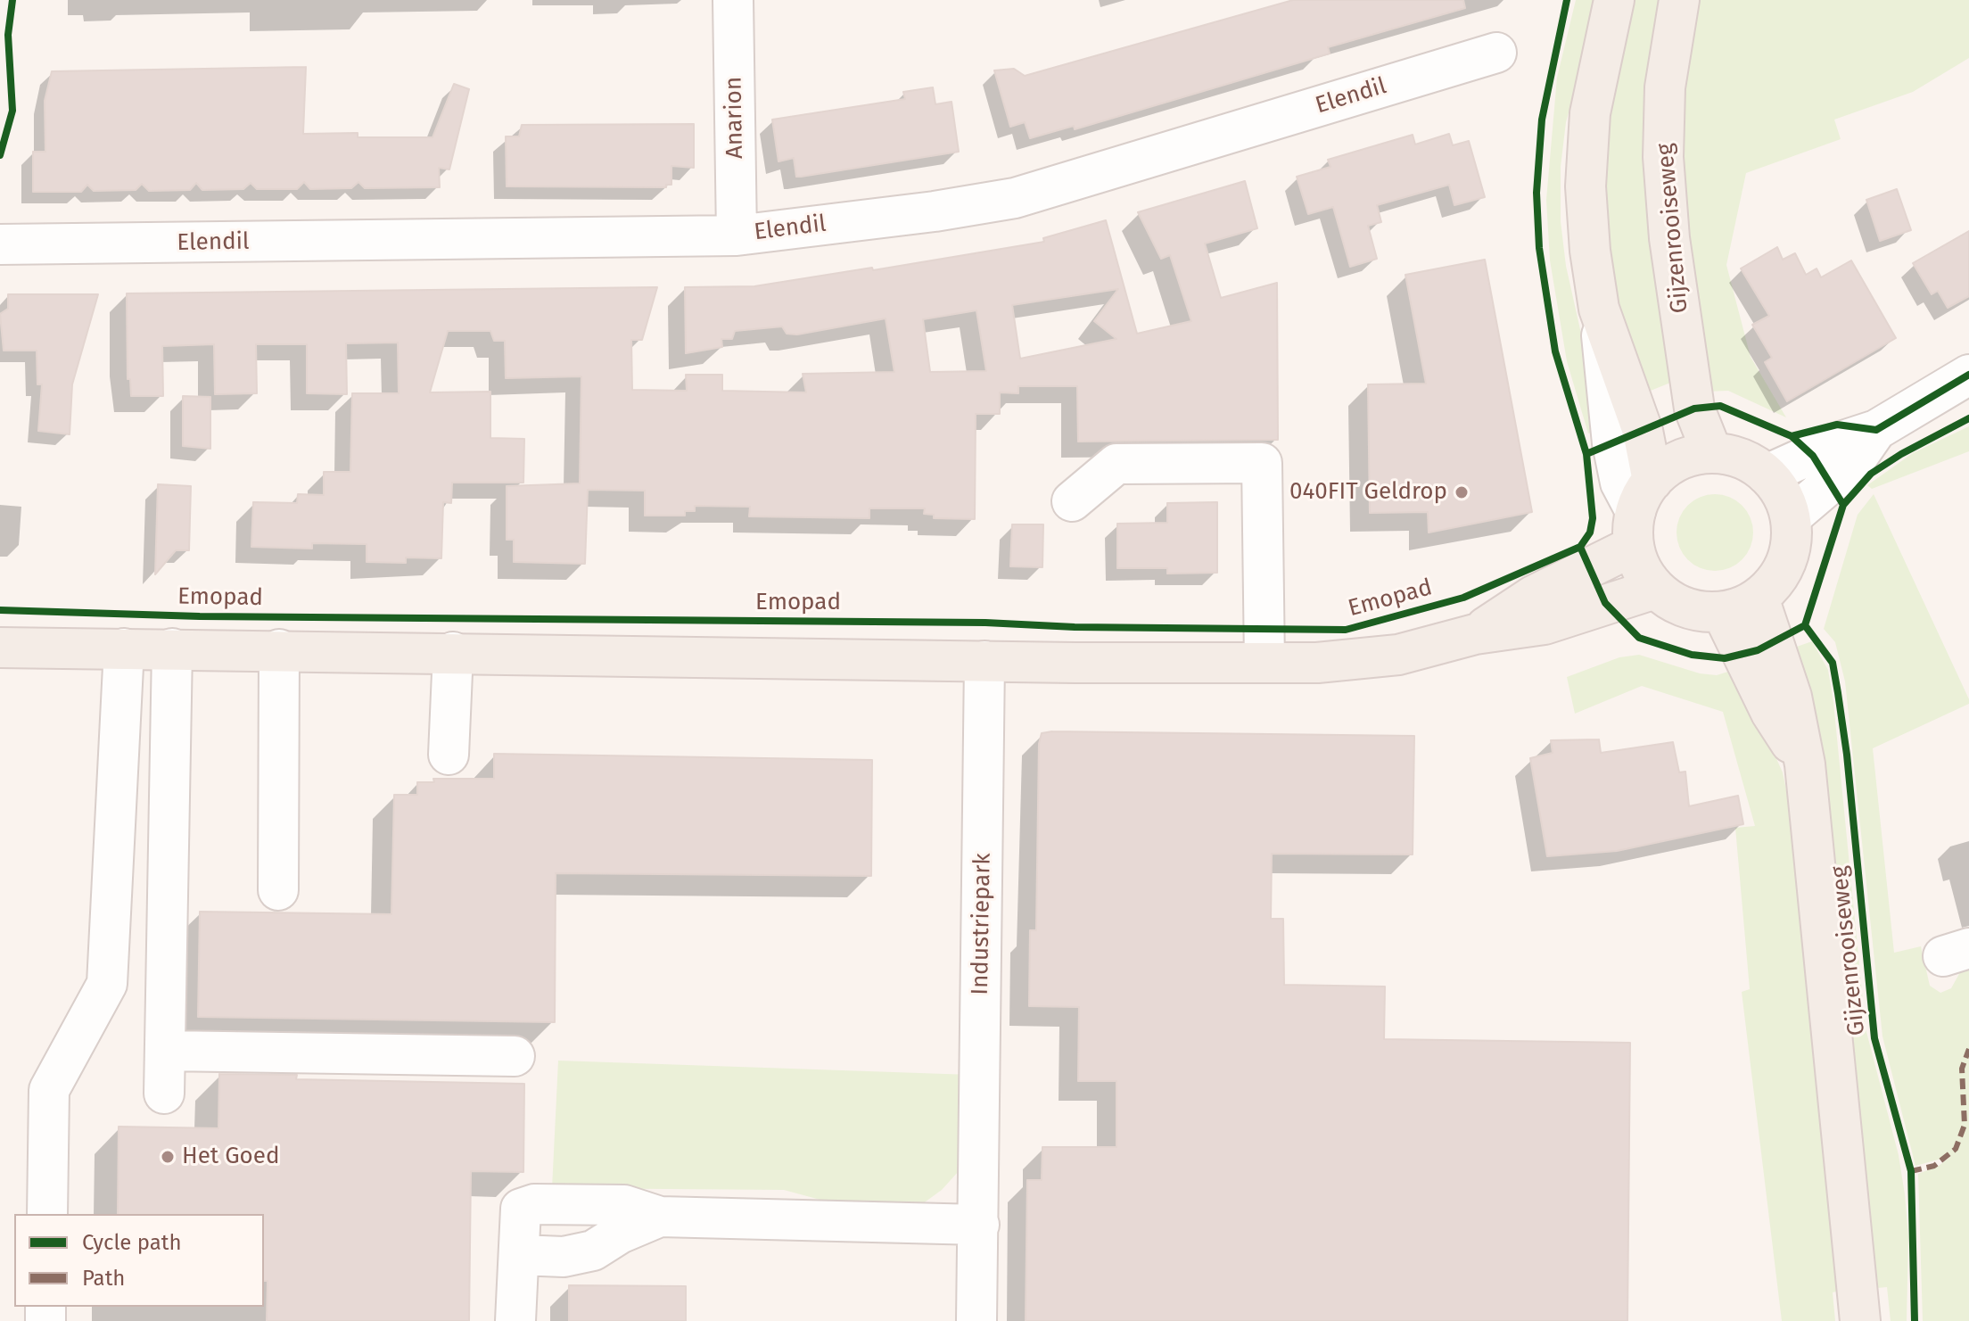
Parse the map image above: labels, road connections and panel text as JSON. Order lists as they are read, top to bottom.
{
  "streets": {
    "main road": ["Gijzenrooiseweg"],
    "street": ["Elendil", "Anarion", "Industriepark"],
    "cycle path": ["Emopad"]
  },
  "crossings": [
    ["Elendil", "Anarion"]
  ],
  "places": ["040FIT Geldrop", "Het Goed"],
  "legend": ["Cycle path", "Path"]
}
